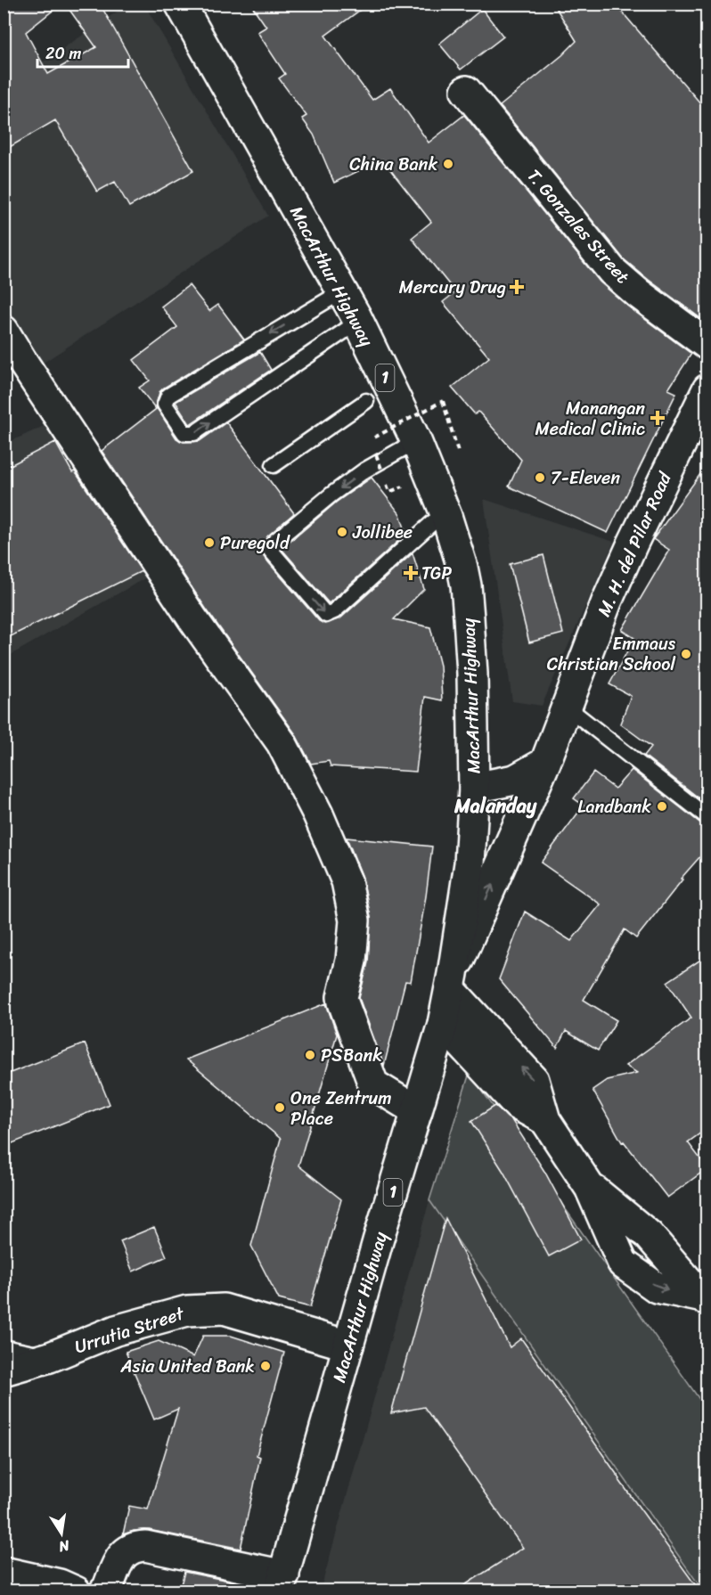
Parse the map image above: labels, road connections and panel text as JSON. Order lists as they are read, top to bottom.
{
  "streets": {
    "main road": [
      "T. Gonzales Street",
      "MacArthur Highway",
      "1",
      "M. H. del Pilar Road",
      "Urrutia Street"
    ]
  },
  "crossings": [
    ["MacArthur Highway", "M. H. del Pilar Road"],
    ["MacArthur Highway", "Urrutia Street"]
  ],
  "one_way": ["M. H. del Pilar Road"],
  "districts": ["Malanday"],
  "places": {
    "other": [
      "China Bank",
      "7-Eleven",
      "Jollibee",
      "Puregold",
      "Emmaus Christian School",
      "Landbank",
      "PSBank",
      "One Zentrum Place",
      "Asia United Bank"
    ],
    "health": ["Mercury Drug", "Manangan Medical Clinic", "TGP"]
  },
  "scale_bar": "20 m",
  "north": "bottom"
}
